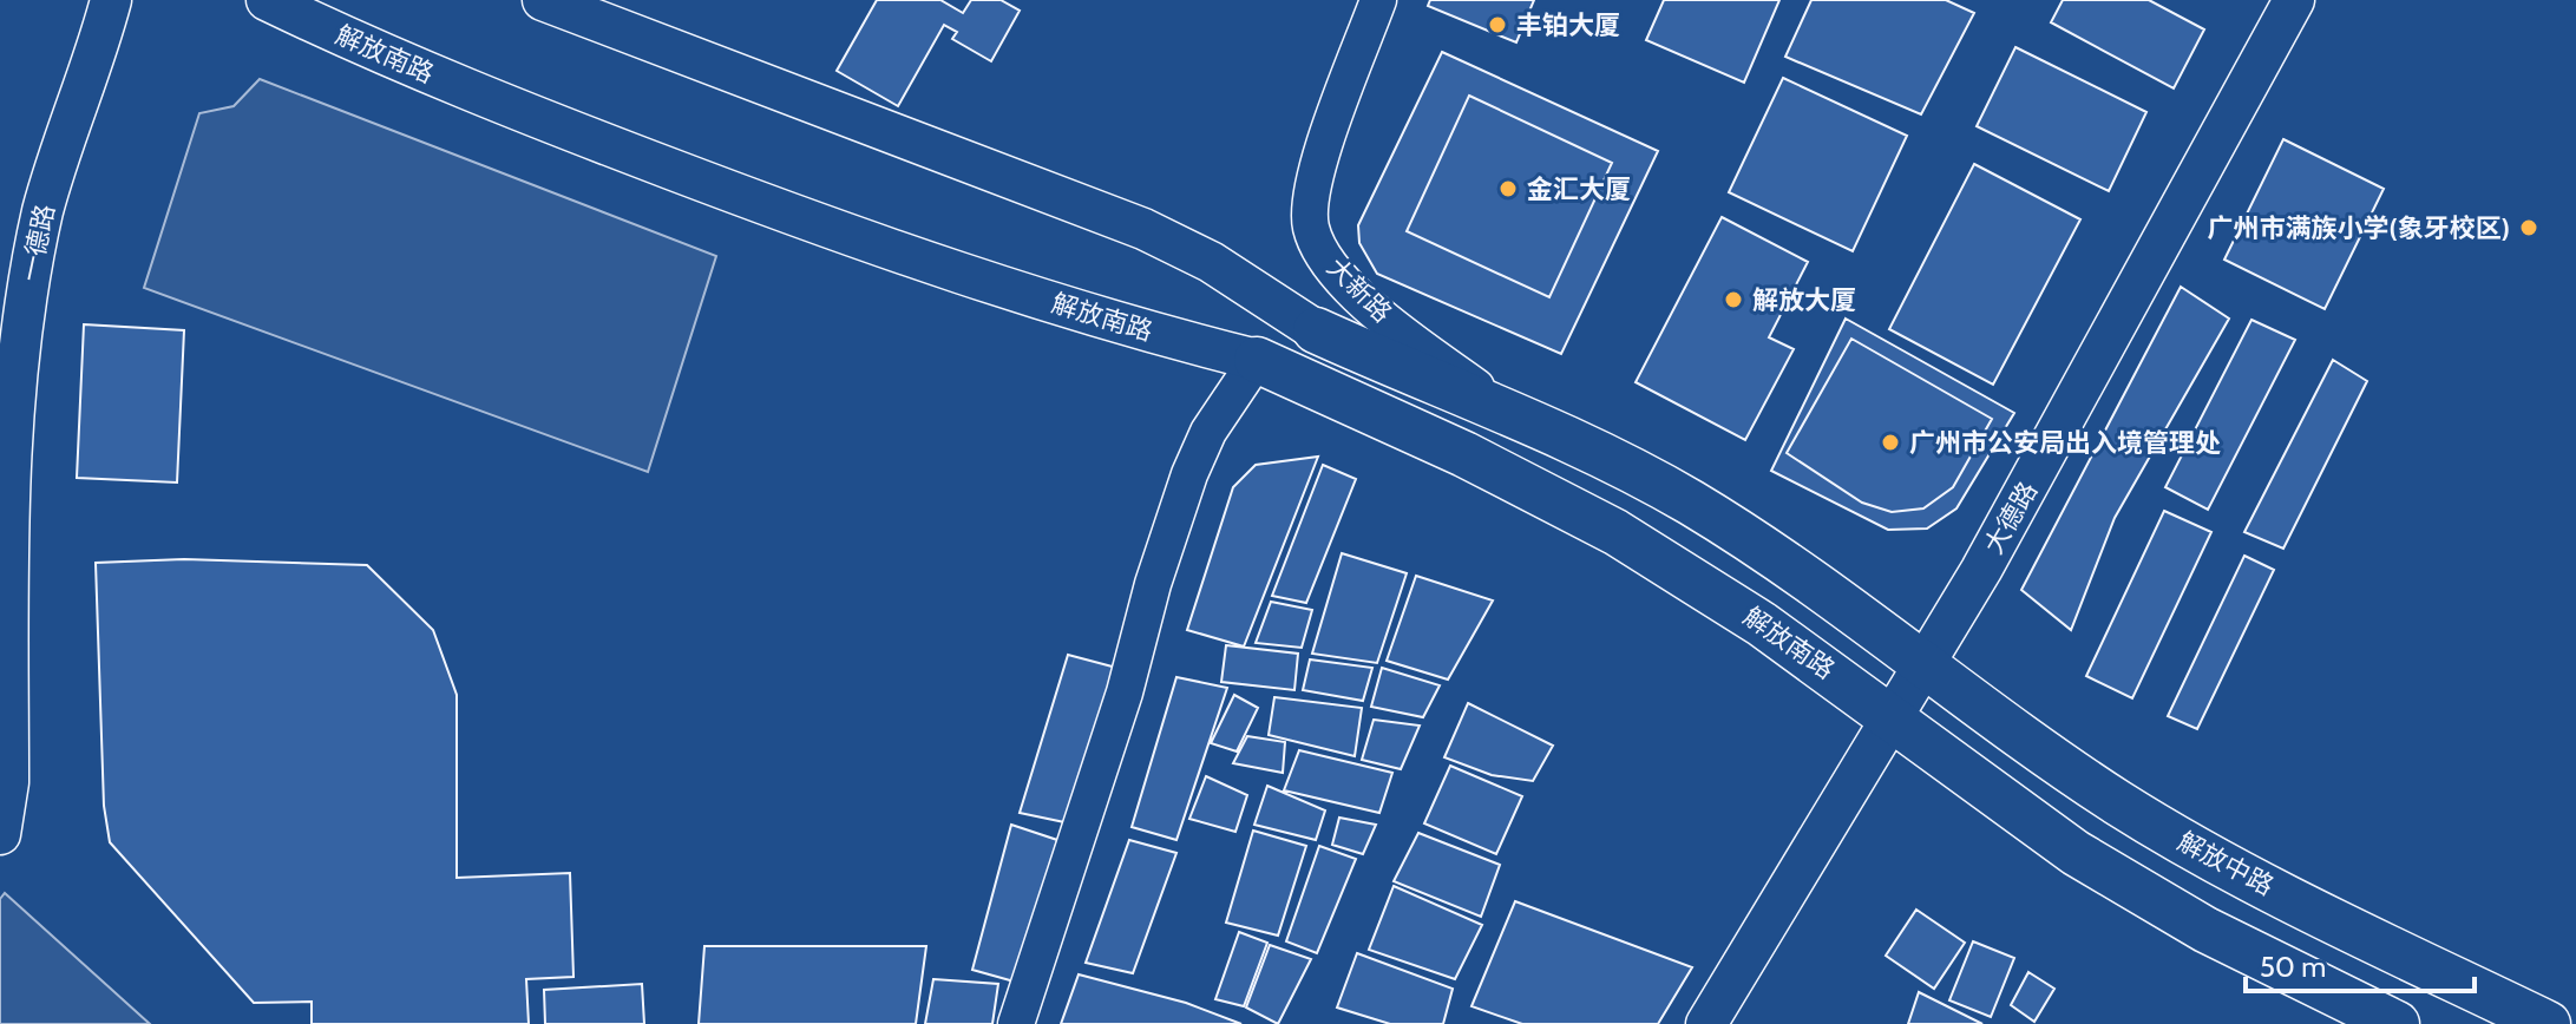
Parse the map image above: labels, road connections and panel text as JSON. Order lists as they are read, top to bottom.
{
  "streets": {
    "main road": [
      "解放南路",
      "一德路",
      "大德路",
      "解放中路"
    ],
    "street": ["大新路"]
  },
  "crossings": [
    ["解放南路", "大德路"],
    ["大德路", "解放中路"]
  ],
  "places": [
    "丰铂大厦",
    "金汇大厦",
    "广州市满族小学(象牙校区)",
    "解放大厦",
    "广州市公安局出入境管理处"
  ],
  "scale_bar": "50 m"
}
